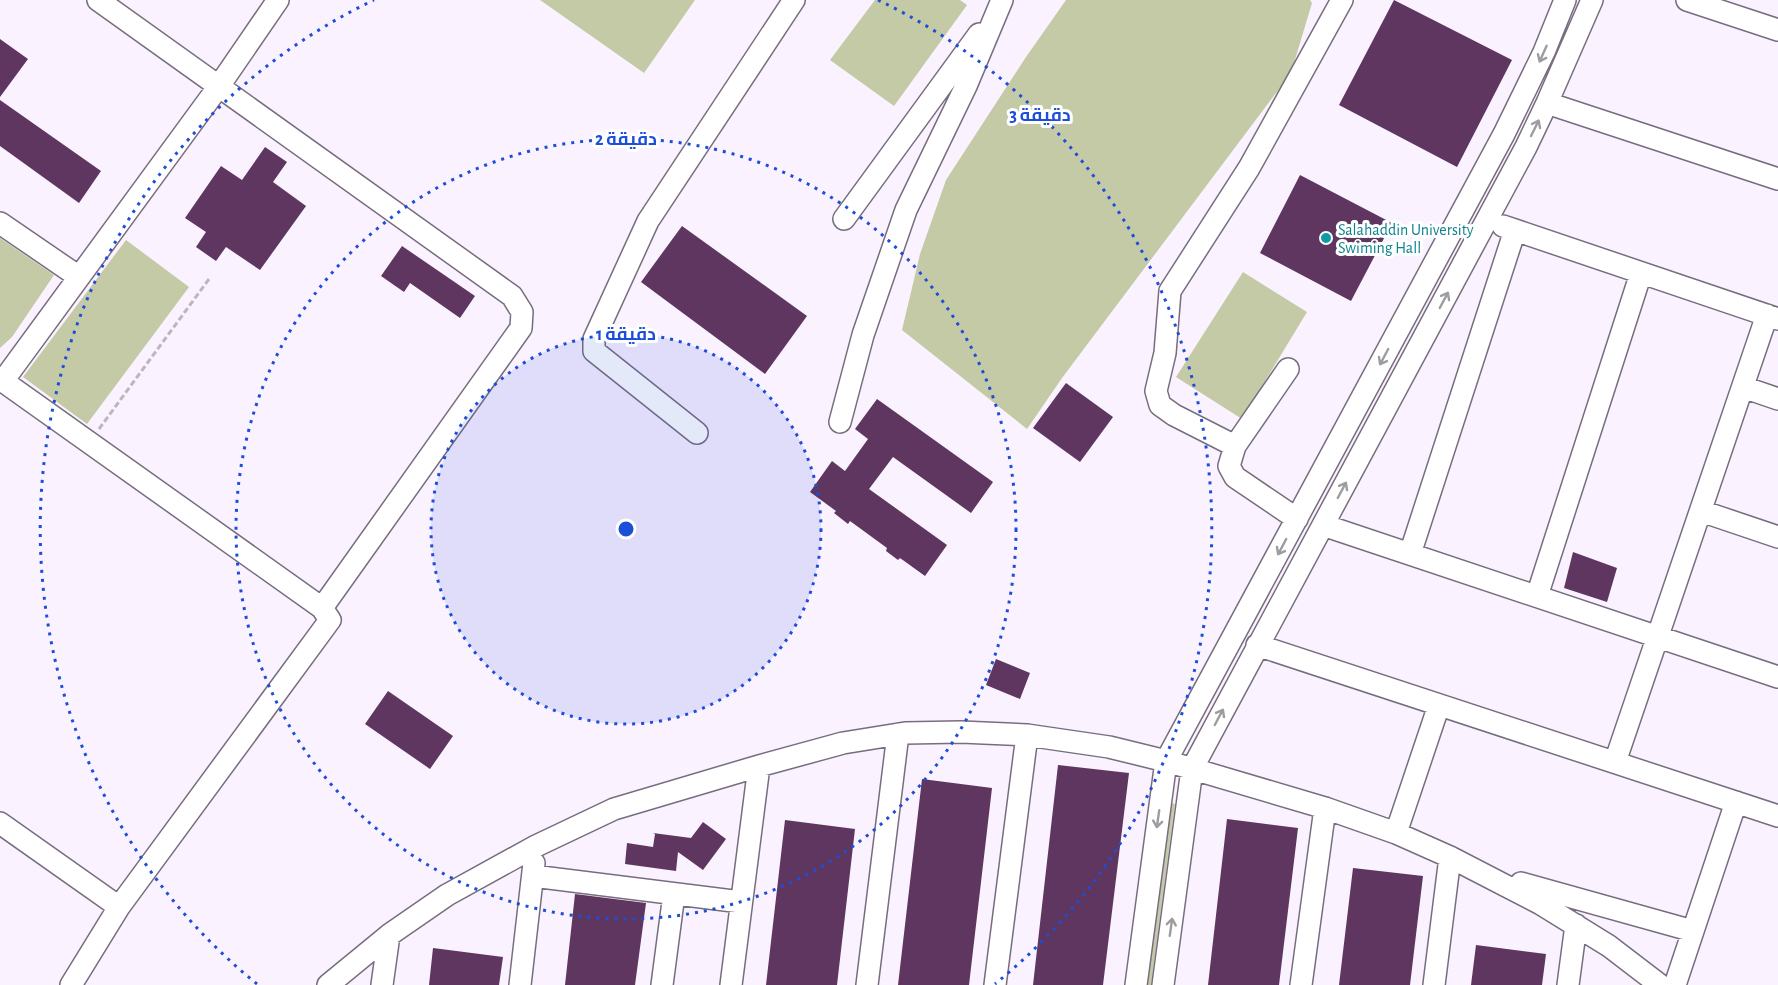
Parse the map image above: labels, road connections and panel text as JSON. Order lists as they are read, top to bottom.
{
  "places": ["Salahaddin University Swiming Hall"],
  "rings": ["3 دقيقة", "2 دقيقة", "1 دقيقة"]
}
